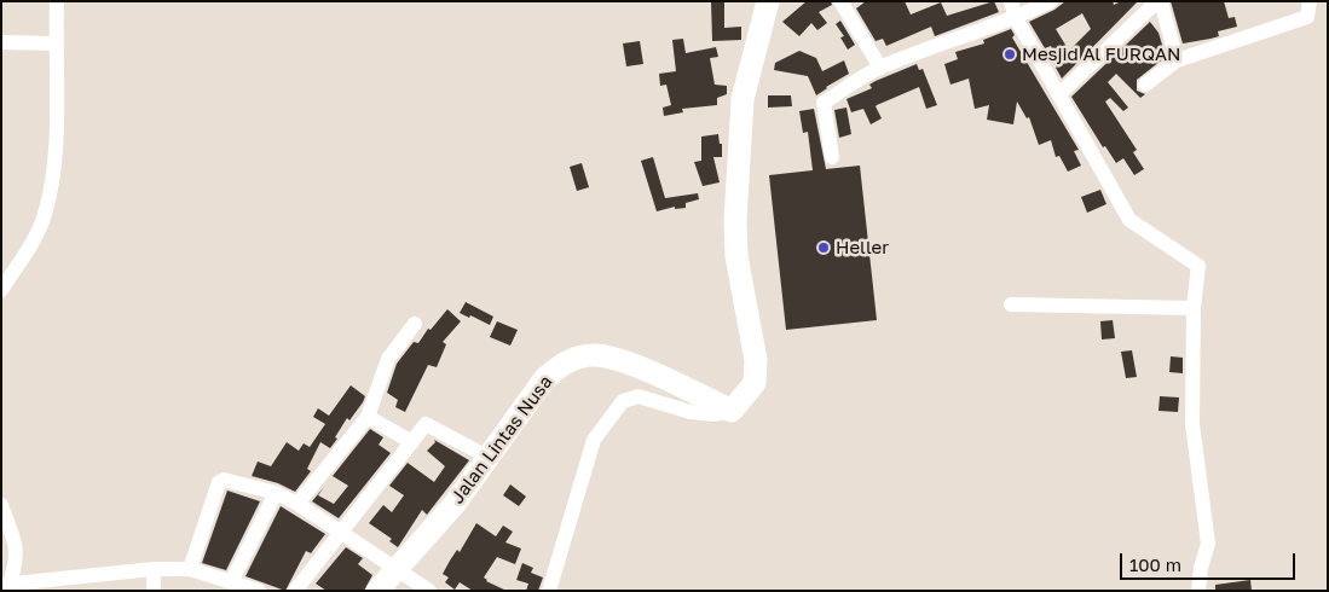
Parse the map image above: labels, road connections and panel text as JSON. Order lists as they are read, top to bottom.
{
  "streets": {
    "highway": ["Jalan Lintas Nusa"]
  },
  "places": ["Mesjid Al FURQAN", "Heller"],
  "scale_bar": "100 m"
}
